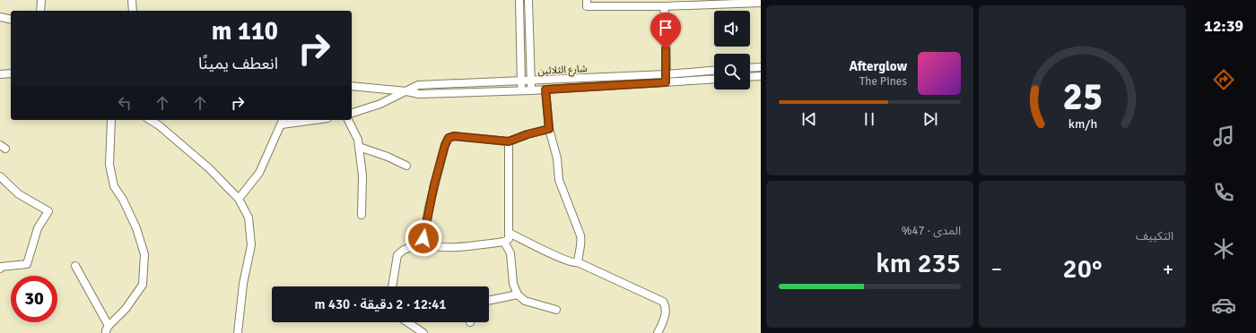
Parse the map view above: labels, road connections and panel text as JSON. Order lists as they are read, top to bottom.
{
  "streets": {
    "street": ["شارع الثلاثين"]
  },
  "page": {
    "tabs": "12:39",
    "turn": ["110 m", "انعطف يمينًا"],
    "song": ["Afterglow", "The Pines"],
    "tile": [
      "التكييف",
      ["المدى · 47%", "235 km"]
    ],
    "heat": ["−", "20°", "+"],
    "limit": "30",
    "trip": "12:41 · 2 دقيقة · 430 m",
    "gauge": ["25", "km/h"]
  }
}
